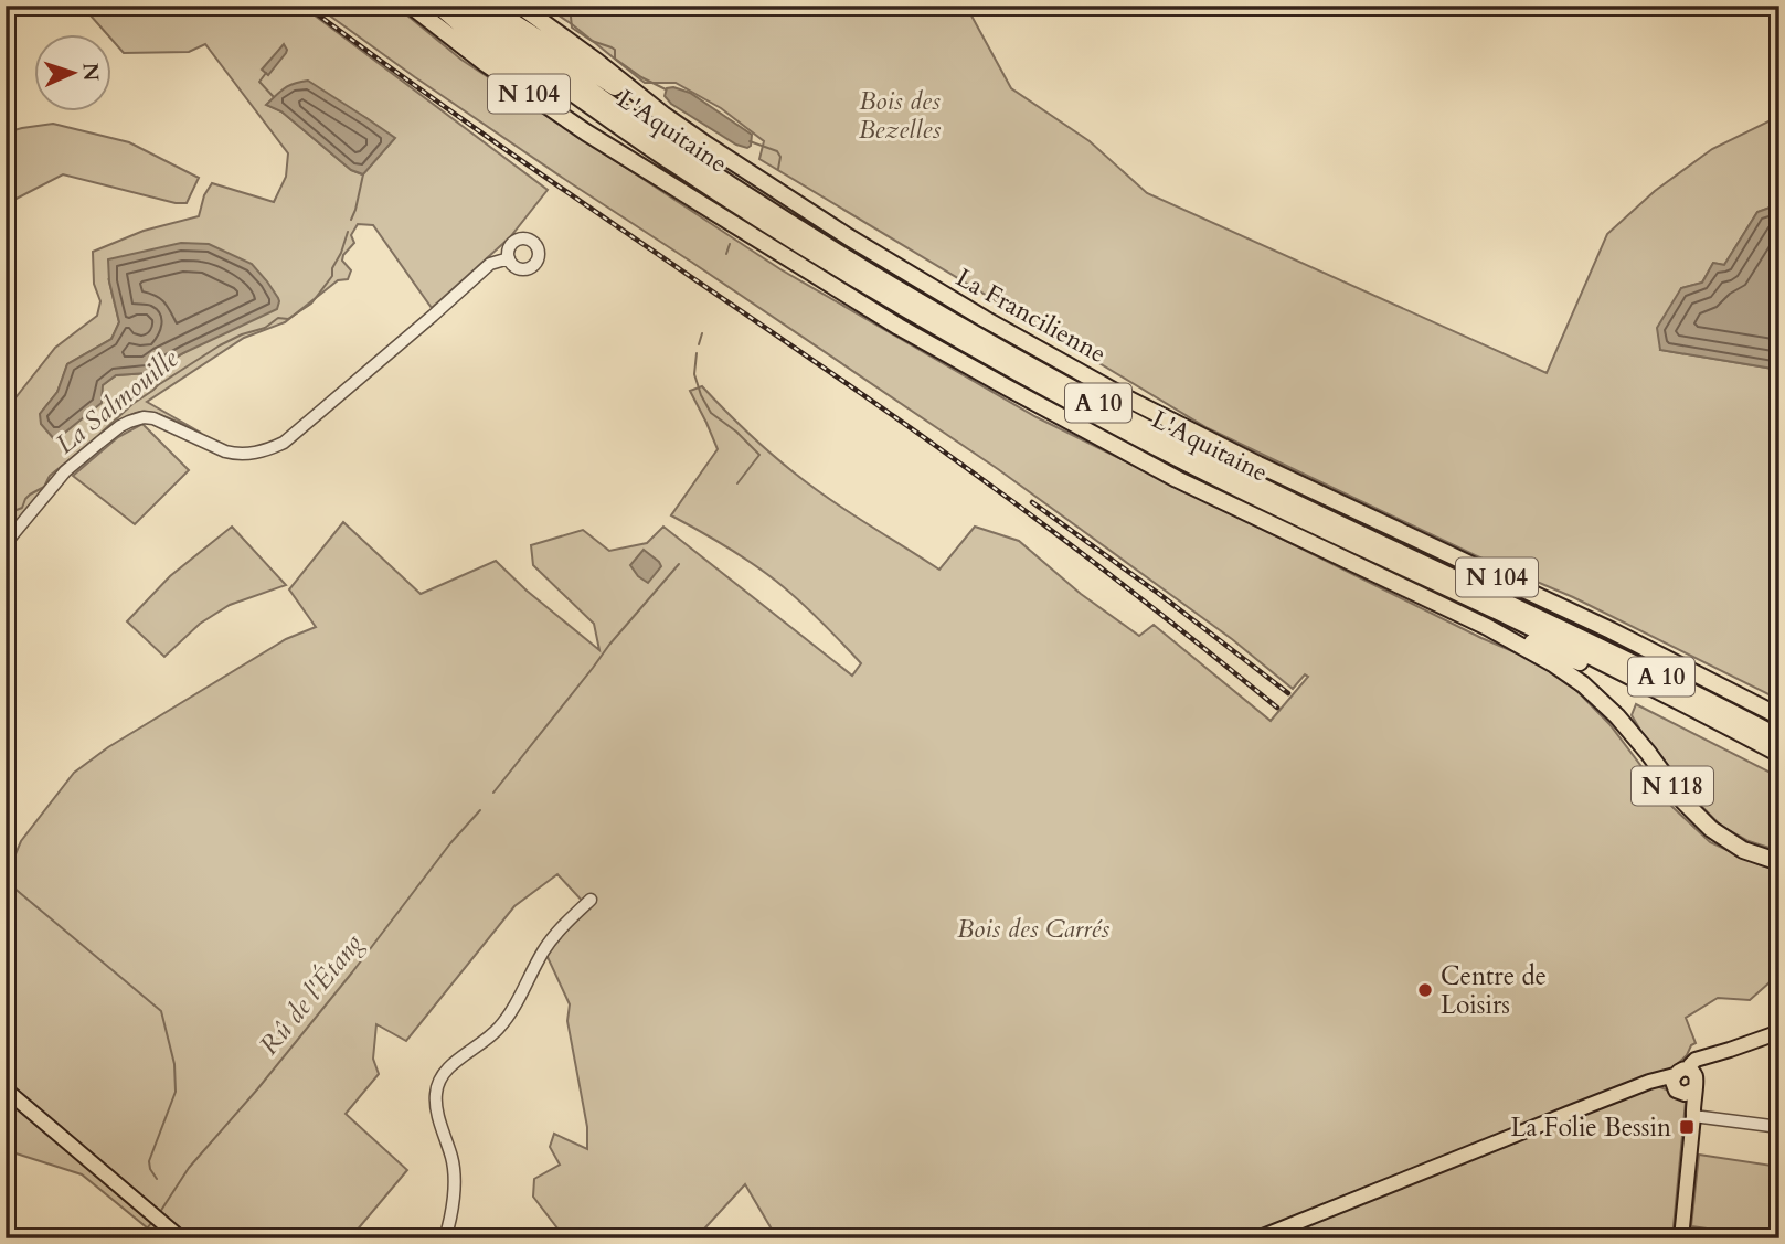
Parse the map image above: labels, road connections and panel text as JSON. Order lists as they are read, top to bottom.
{
  "streets": {
    "highway": [
      "N 104",
      "L'Aquitaine",
      "La Francilienne",
      "A 10",
      "N 118"
    ]
  },
  "crossings": [
    ["N 104", "N 118"]
  ],
  "water": ["La Salmouille", "Rû de l'Étang"],
  "parks": ["Bois des Bezelles", "Bois des Carrés"],
  "places": {
    "other": ["Centre de Loisirs"],
    "transit": ["La Folie Bessin"]
  },
  "north": "right"
}
